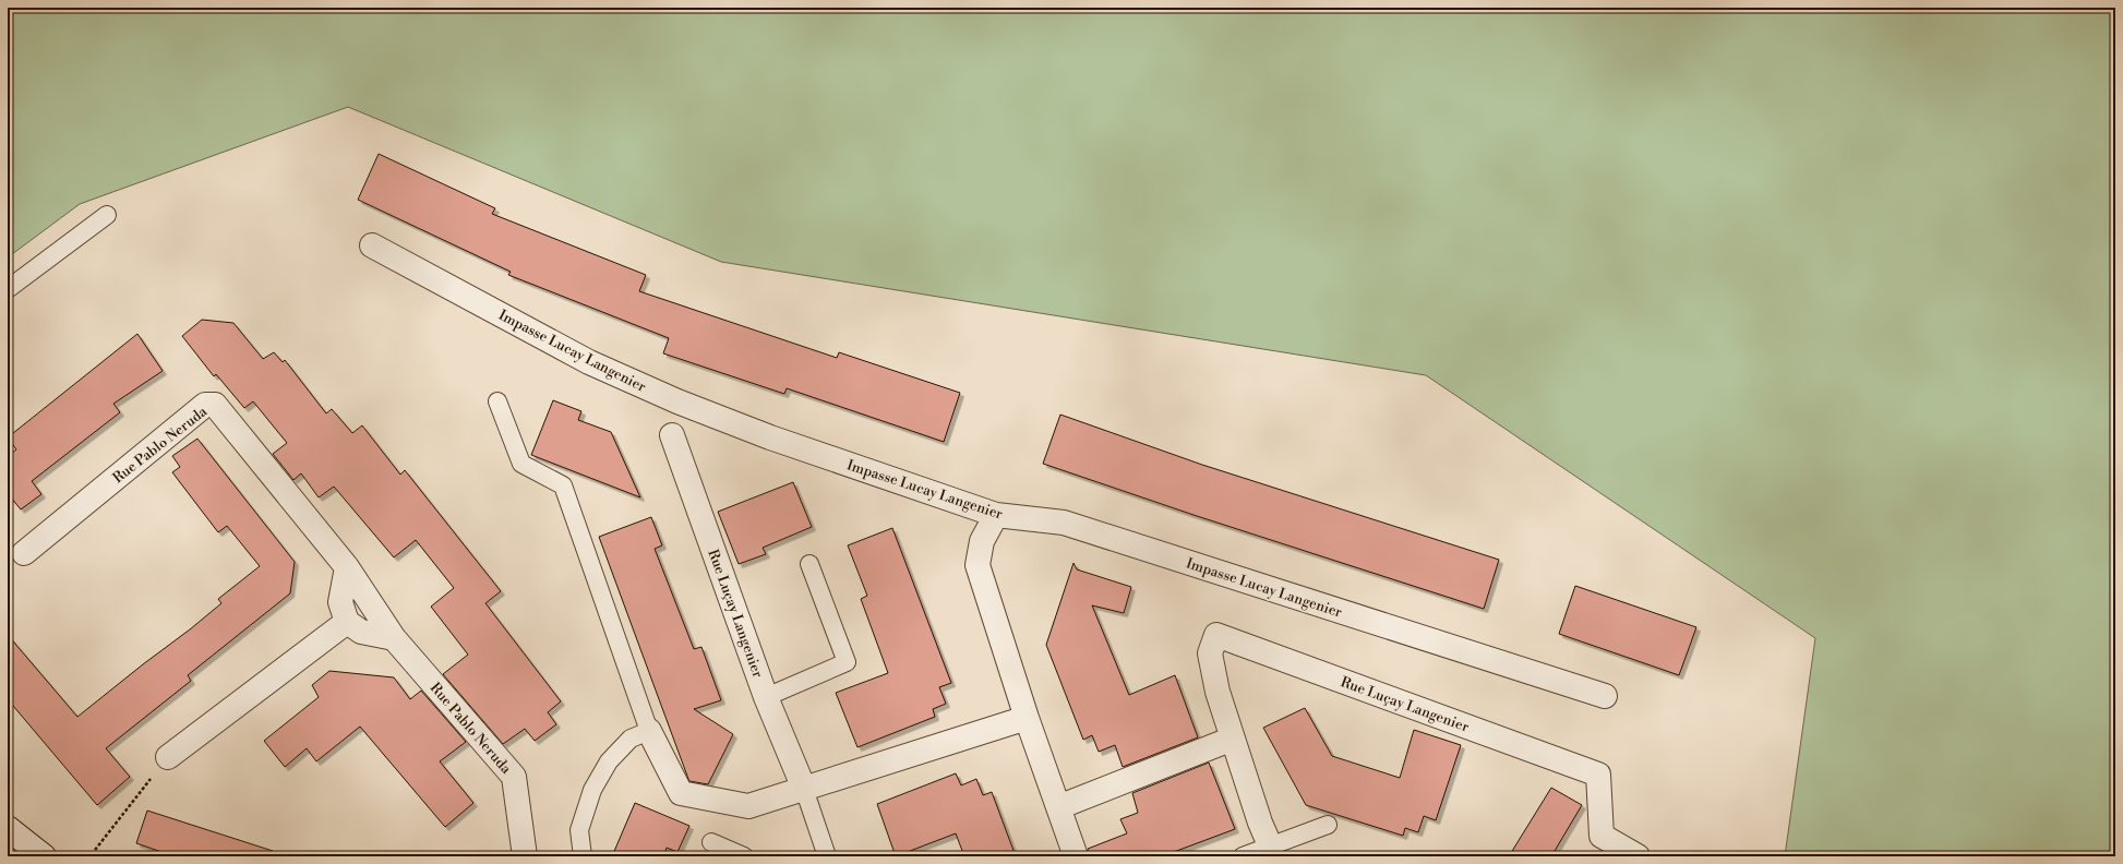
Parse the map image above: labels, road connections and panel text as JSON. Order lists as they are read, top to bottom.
{
  "streets": {
    "street": ["Impasse Lucay Langenier", "Rue Pablo Neruda", "Rue Luçay Langenier"]
  }
}
